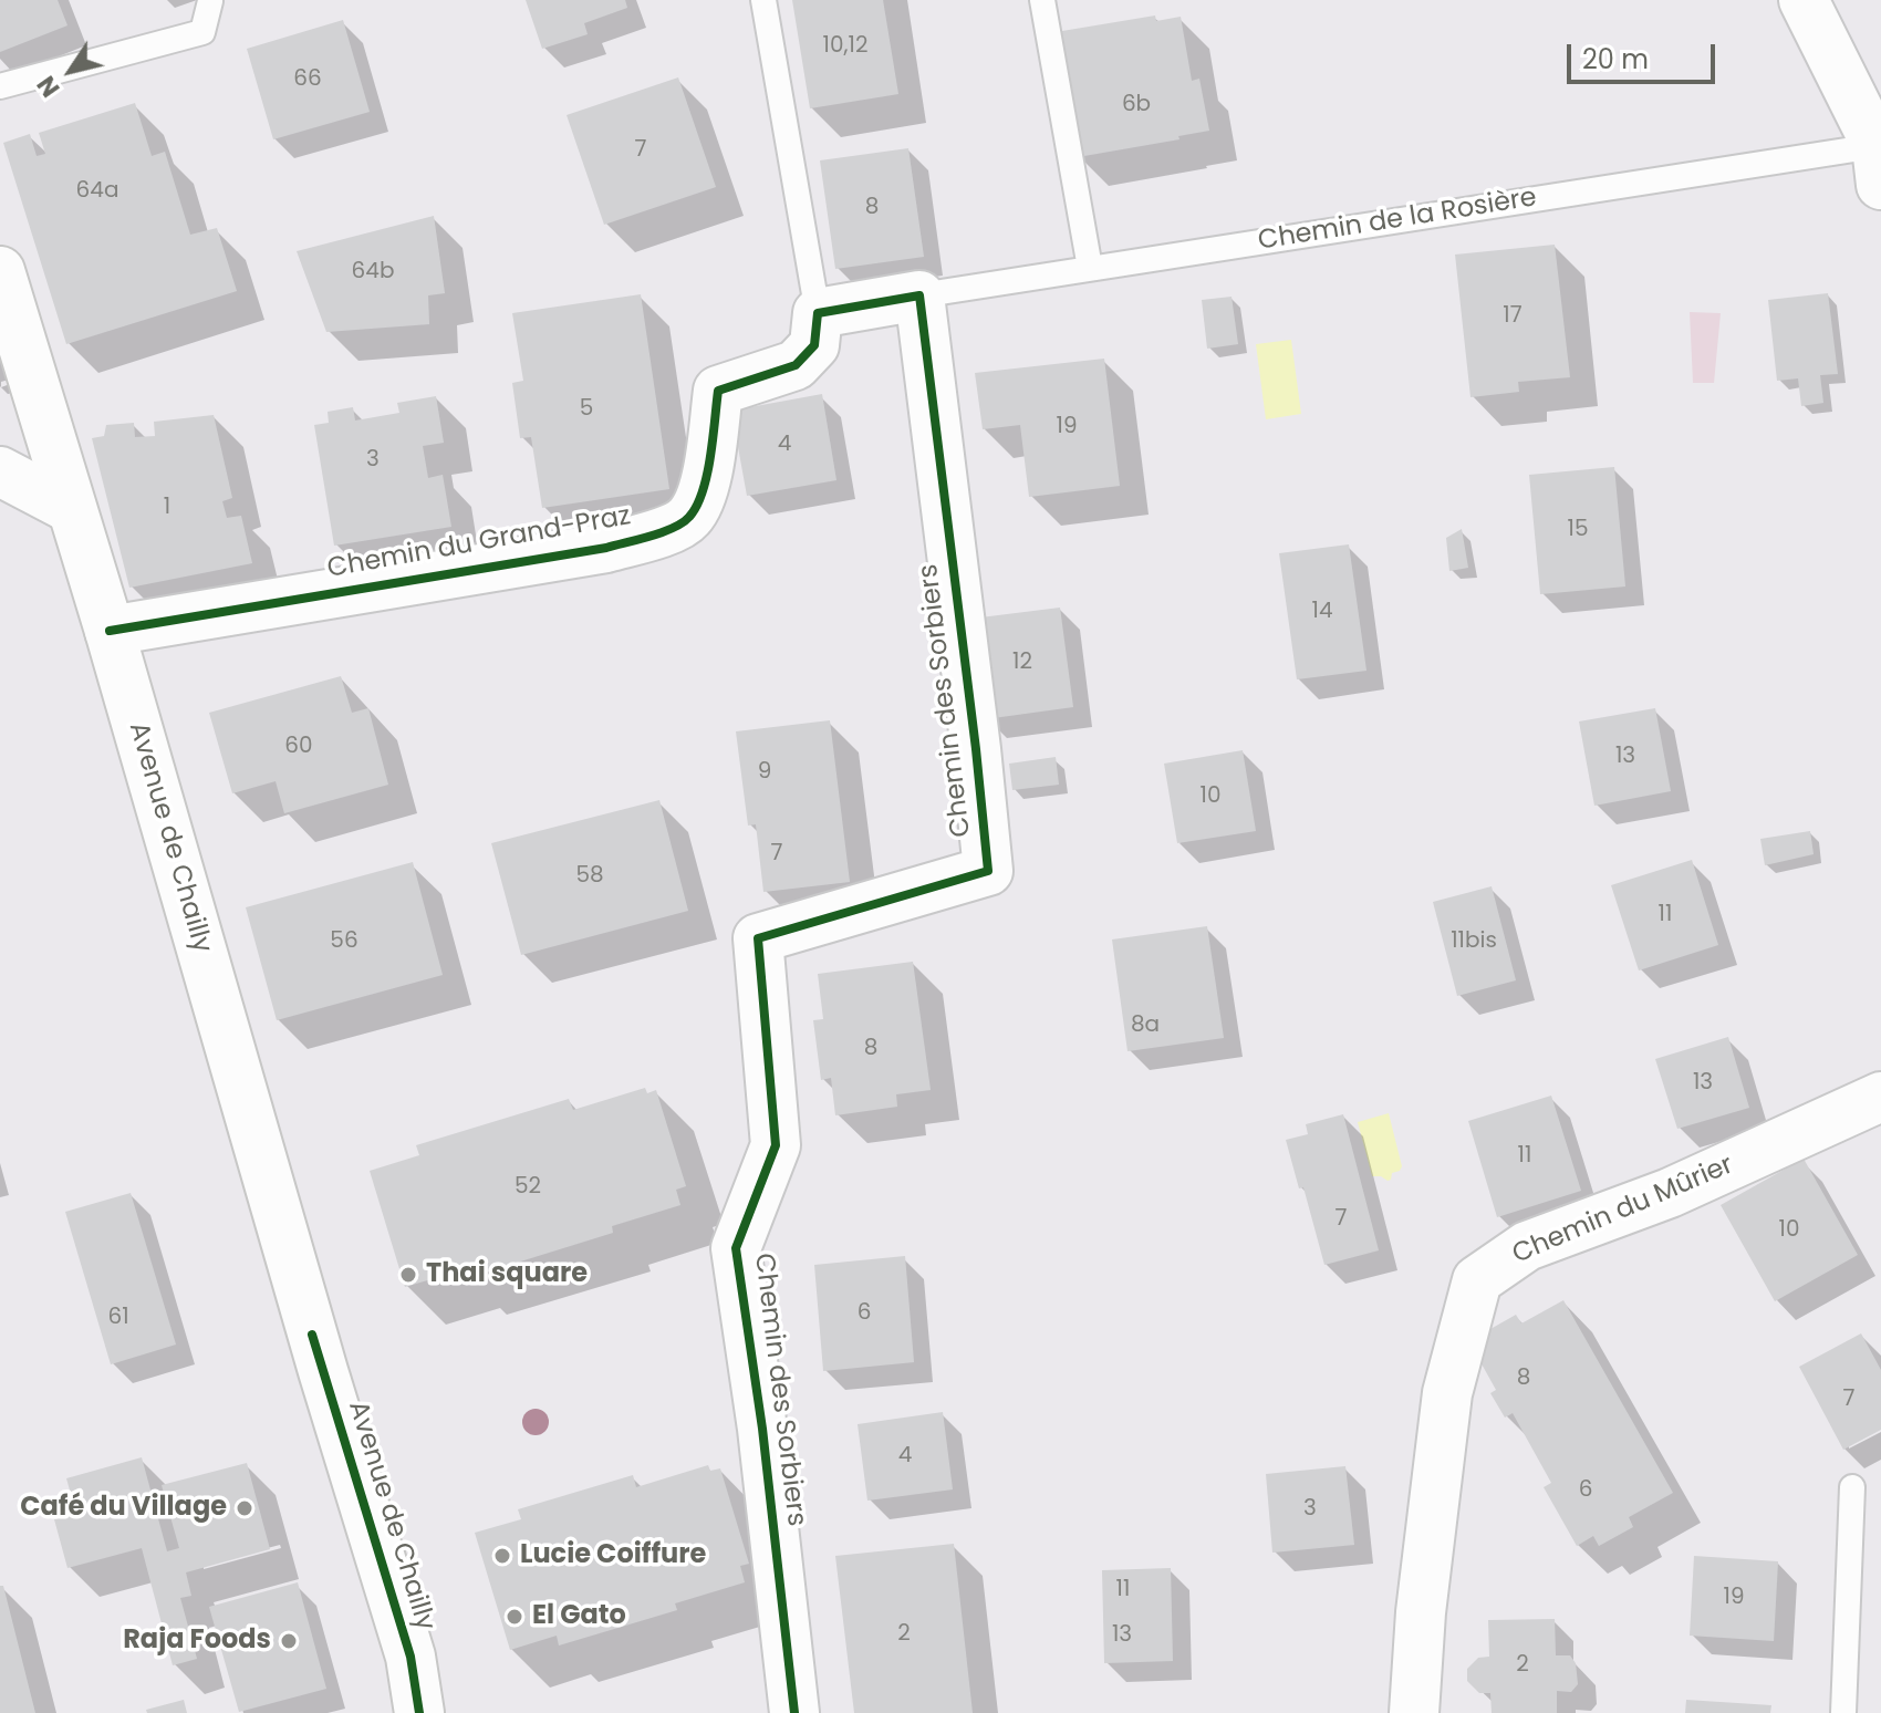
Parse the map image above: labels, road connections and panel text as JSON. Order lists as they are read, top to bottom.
{
  "streets": {
    "street": [
      "Chemin de la Rosière",
      "Chemin du Grand-Praz",
      "Chemin des Sorbiers",
      "Avenue de Chailly",
      "Chemin du Mûrier"
    ]
  },
  "crossings": [
    ["Chemin de la Rosière", "Chemin des Sorbiers"],
    ["Chemin du Grand-Praz", "Avenue de Chailly"]
  ],
  "places": [
    "Thai square",
    "Café du Village",
    "Lucie Coiffure",
    "El Gato",
    "Raja Foods"
  ],
  "house_numbers": [
    "10,12",
    "66",
    "6b",
    "7",
    "64a",
    "8",
    "64b",
    "17",
    "5",
    "19",
    "4",
    "3",
    "1",
    "15",
    "14",
    "12",
    "60",
    "13",
    "9",
    "10",
    "7",
    "58",
    "11",
    "56",
    "11bis",
    "8a",
    "8",
    "13",
    "11",
    "52",
    "7",
    "10",
    "6",
    "61",
    "8",
    "7",
    "4",
    "6",
    "3",
    "11",
    "19",
    "2",
    "13",
    "2"
  ],
  "scale_bar": "20 m",
  "north": "bottom left"
}
